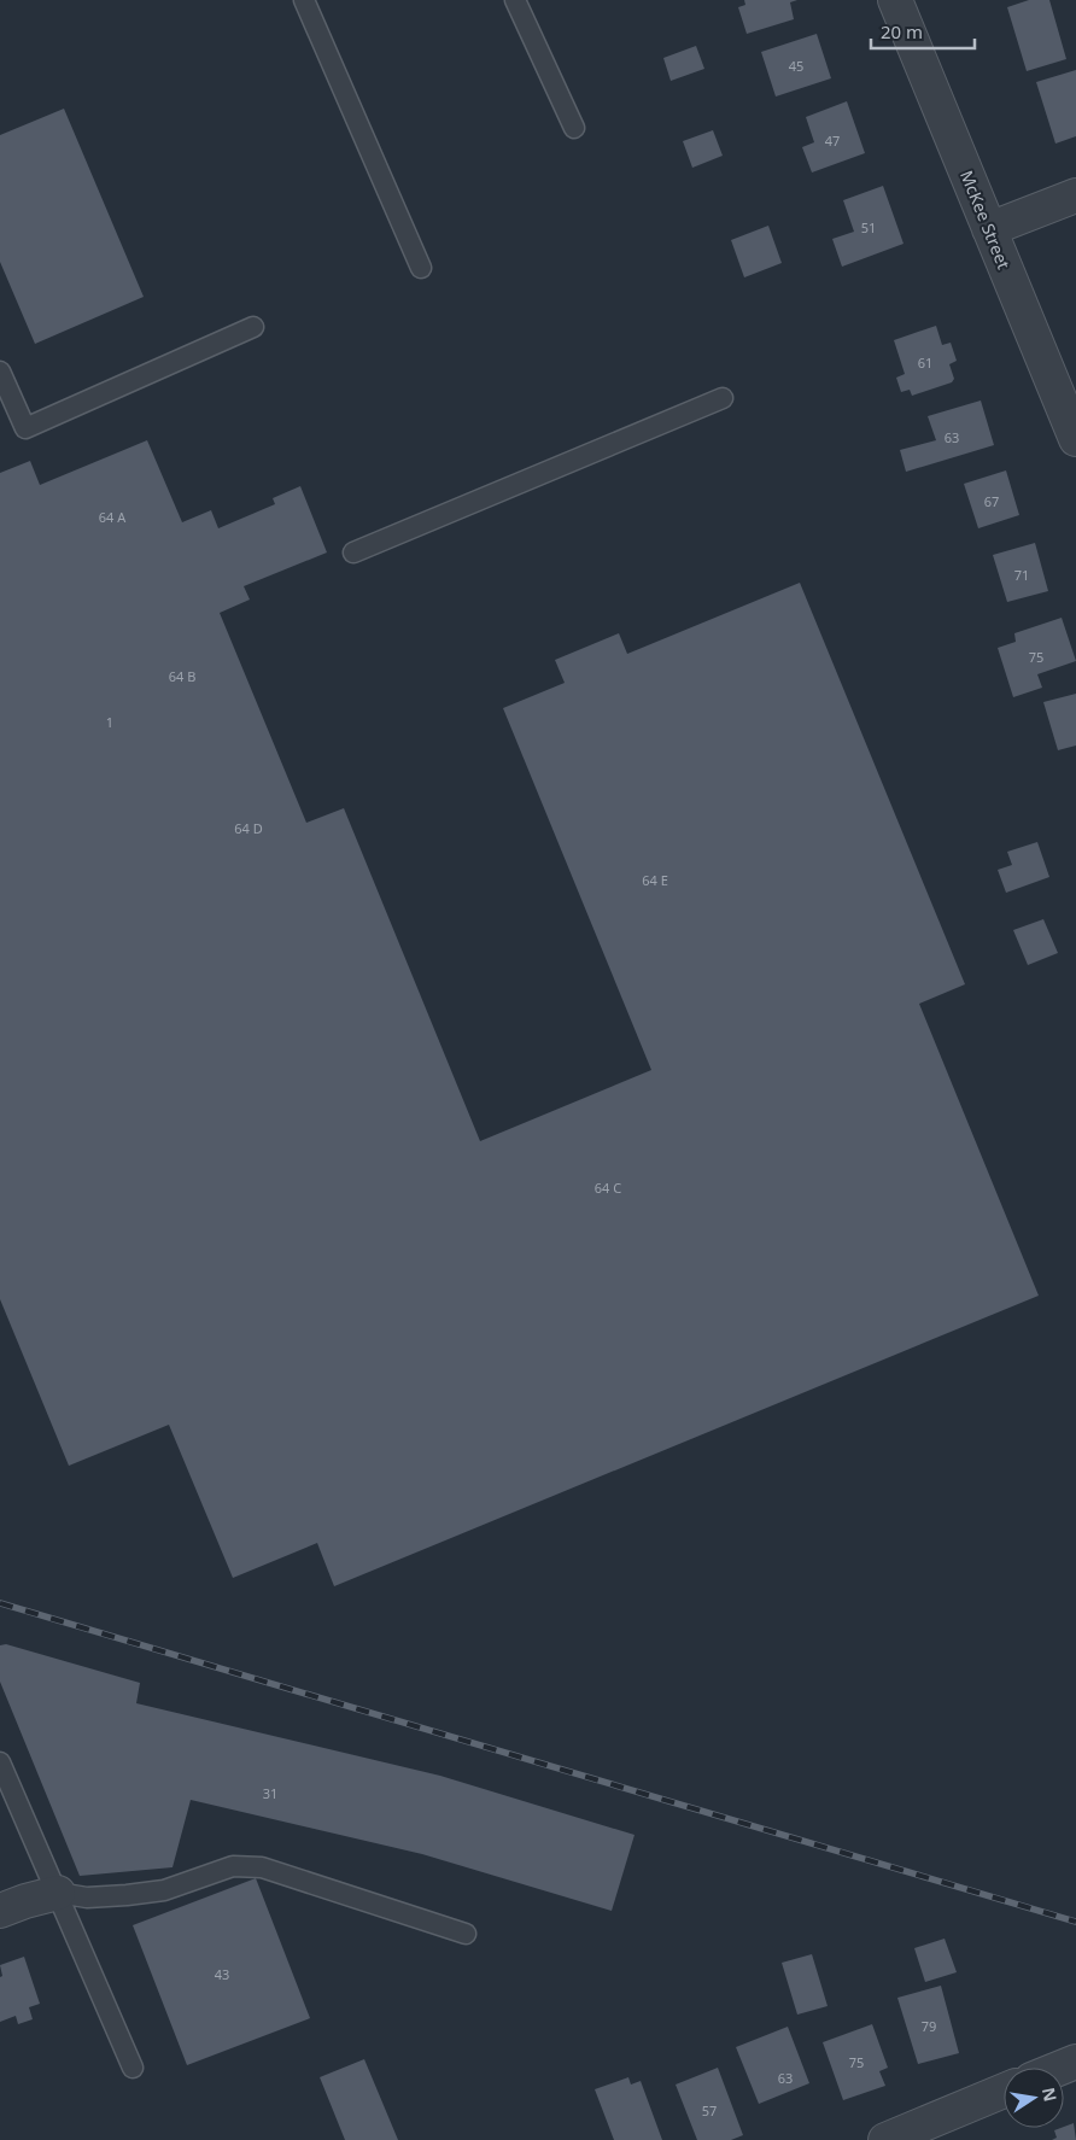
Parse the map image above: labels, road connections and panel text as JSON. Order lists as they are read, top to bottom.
{
  "streets": {
    "street": ["McKee Street"]
  },
  "house_numbers": [
    "45",
    "47",
    "51",
    "61",
    "63",
    "67",
    "64 A",
    "71",
    "75",
    "64 B",
    "1",
    "64 D",
    "64 E",
    "64 C",
    "31",
    "43",
    "79",
    "75",
    "63",
    "57"
  ],
  "scale_bar": "20 m",
  "north": "right"
}
